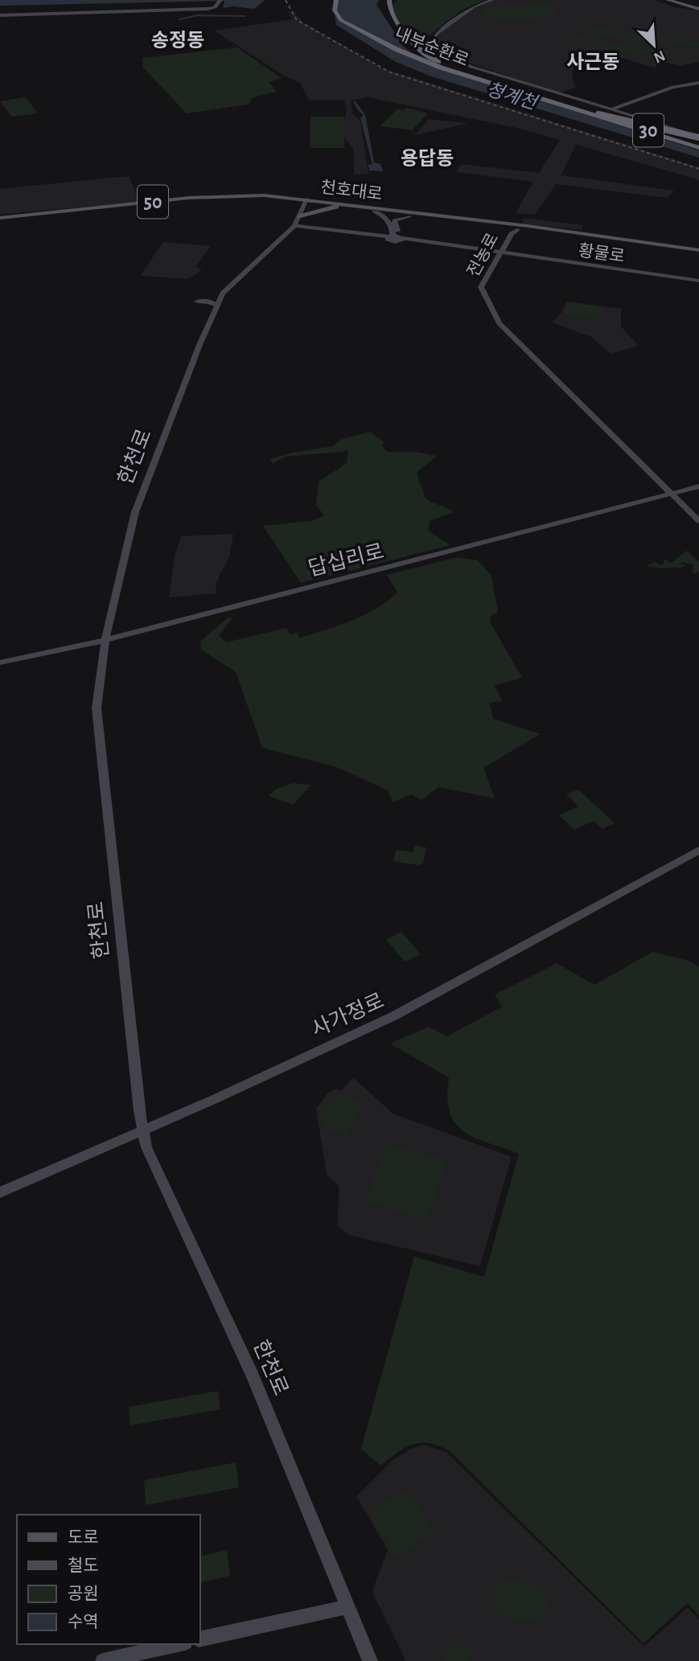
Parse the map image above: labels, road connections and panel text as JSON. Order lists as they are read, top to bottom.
{
  "streets": {
    "highway": ["내부순환로", "30"],
    "main road": [
      "천호대로",
      "50",
      "황물로",
      "전농로",
      "한천로",
      "답십리로",
      "사가정로"
    ]
  },
  "crossings": [
    ["천호대로", "전농로"],
    ["천호대로", "한천로"],
    ["황물로", "전농로"],
    ["전농로", "답십리로"],
    ["한천로", "답십리로"],
    ["한천로", "사가정로"]
  ],
  "districts": ["송정동", "사근동", "용답동"],
  "water": ["청계천"],
  "legend": [
    "도로",
    "철도",
    "공원",
    "수역"
  ],
  "north": "bottom right"
}
